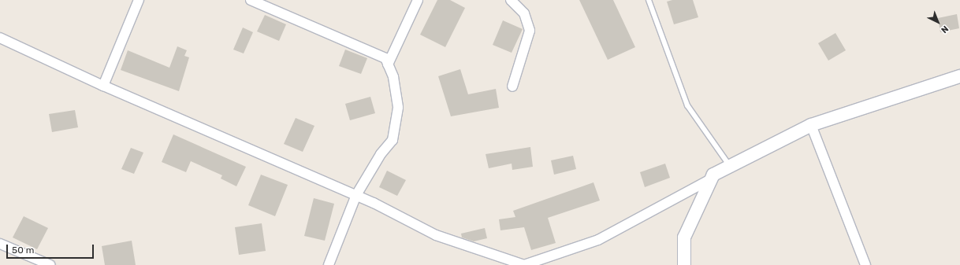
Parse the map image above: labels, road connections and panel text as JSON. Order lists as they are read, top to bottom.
{
  "scale_bar": "50 m",
  "north": "bottom right"
}
